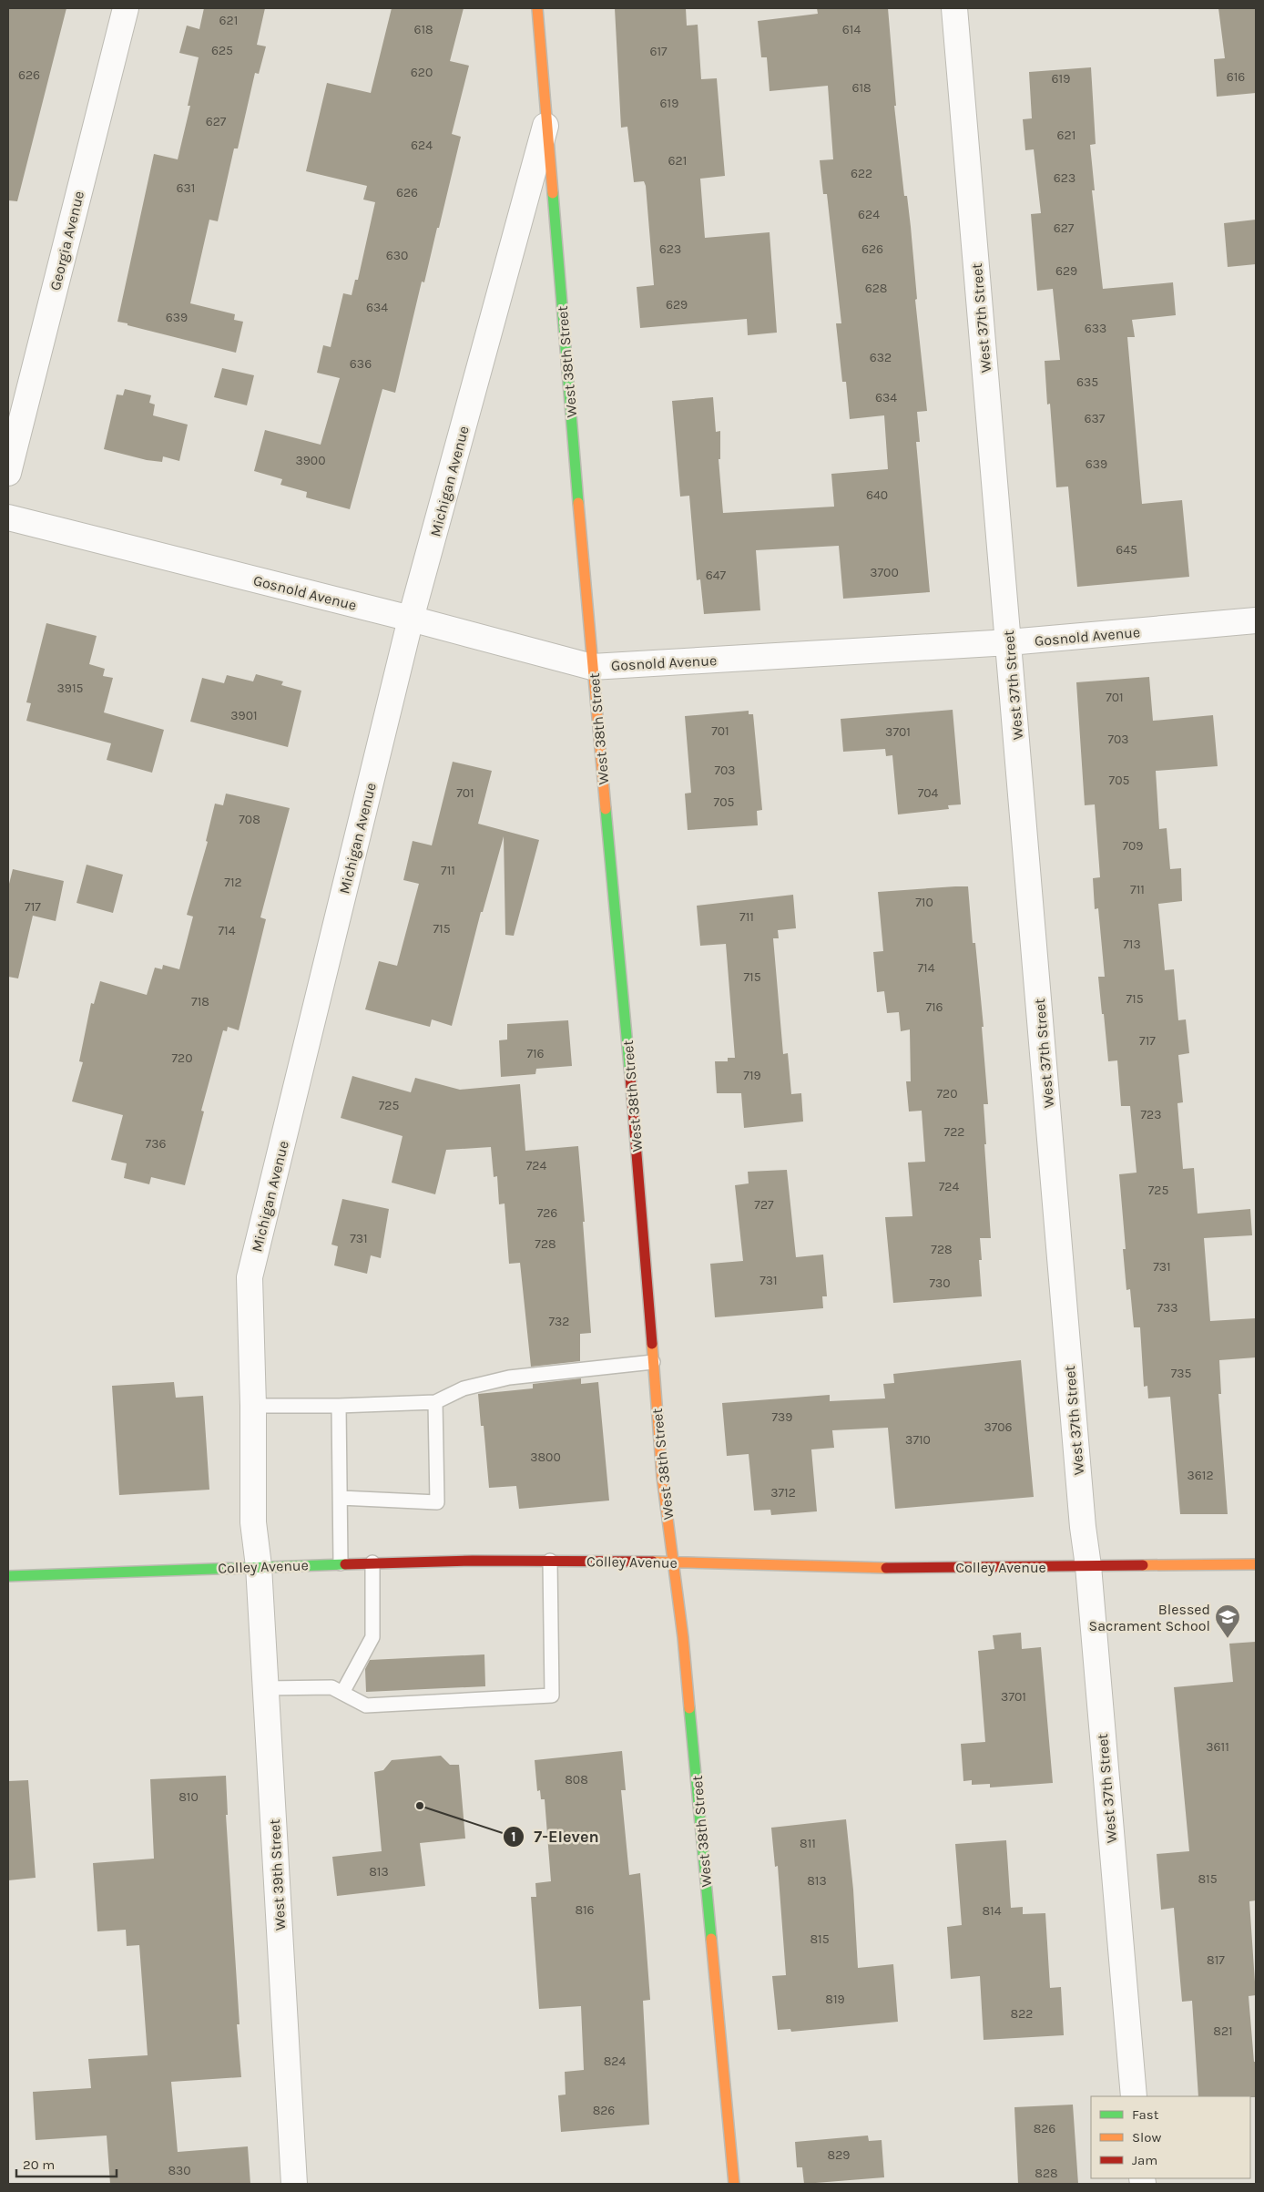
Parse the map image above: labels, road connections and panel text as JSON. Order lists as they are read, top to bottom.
{
  "streets": {
    "main road": ["West 38th Street", "Colley Avenue"],
    "street": [
      "Georgia Avenue",
      "West 37th Street",
      "Michigan Avenue",
      "Gosnold Avenue",
      "West 39th Street"
    ]
  },
  "crossings": [
    ["West 37th Street", "Gosnold Avenue"],
    ["West 37th Street", "Colley Avenue"],
    ["West 38th Street", "Michigan Avenue"],
    ["West 38th Street", "Gosnold Avenue"],
    ["West 38th Street", "Colley Avenue"],
    ["Michigan Avenue", "Gosnold Avenue"],
    ["Michigan Avenue", "Colley Avenue"],
    ["Michigan Avenue", "West 39th Street"],
    ["Colley Avenue", "West 39th Street"]
  ],
  "places": {
    "school or university": ["Blessed Sacrament School"],
    "other": ["7-Eleven"]
  },
  "house_numbers": [
    "621",
    "618",
    "614",
    "625",
    "617",
    "620",
    "626",
    "616",
    "619",
    "618",
    "619",
    "627",
    "621",
    "624",
    "621",
    "622",
    "623",
    "631",
    "626",
    "624",
    "627",
    "623",
    "626",
    "630",
    "629",
    "628",
    "629",
    "634",
    "639",
    "633",
    "632",
    "636",
    "635",
    "634",
    "637",
    "3900",
    "639",
    "640",
    "645",
    "3700",
    "647",
    "3915",
    "701",
    "3901",
    "701",
    "3701",
    "703",
    "703",
    "705",
    "701",
    "704",
    "705",
    "708",
    "709",
    "711",
    "712",
    "711",
    "710",
    "717",
    "711",
    "715",
    "714",
    "713",
    "714",
    "715",
    "715",
    "718",
    "716",
    "717",
    "716",
    "720",
    "719",
    "720",
    "725",
    "723",
    "722",
    "736",
    "724",
    "724",
    "725",
    "727",
    "726",
    "731",
    "728",
    "728",
    "731",
    "731",
    "730",
    "733",
    "732",
    "735",
    "739",
    "3706",
    "3710",
    "3800",
    "3612",
    "3712",
    "3701",
    "3611",
    "808",
    "810",
    "811",
    "813",
    "815",
    "813",
    "816",
    "814",
    "815",
    "817",
    "819",
    "822",
    "821",
    "824",
    "826",
    "826",
    "829",
    "830",
    "828"
  ],
  "legend": ["Fast", "Slow", "Jam"],
  "scale_bar": "20 m"
}
